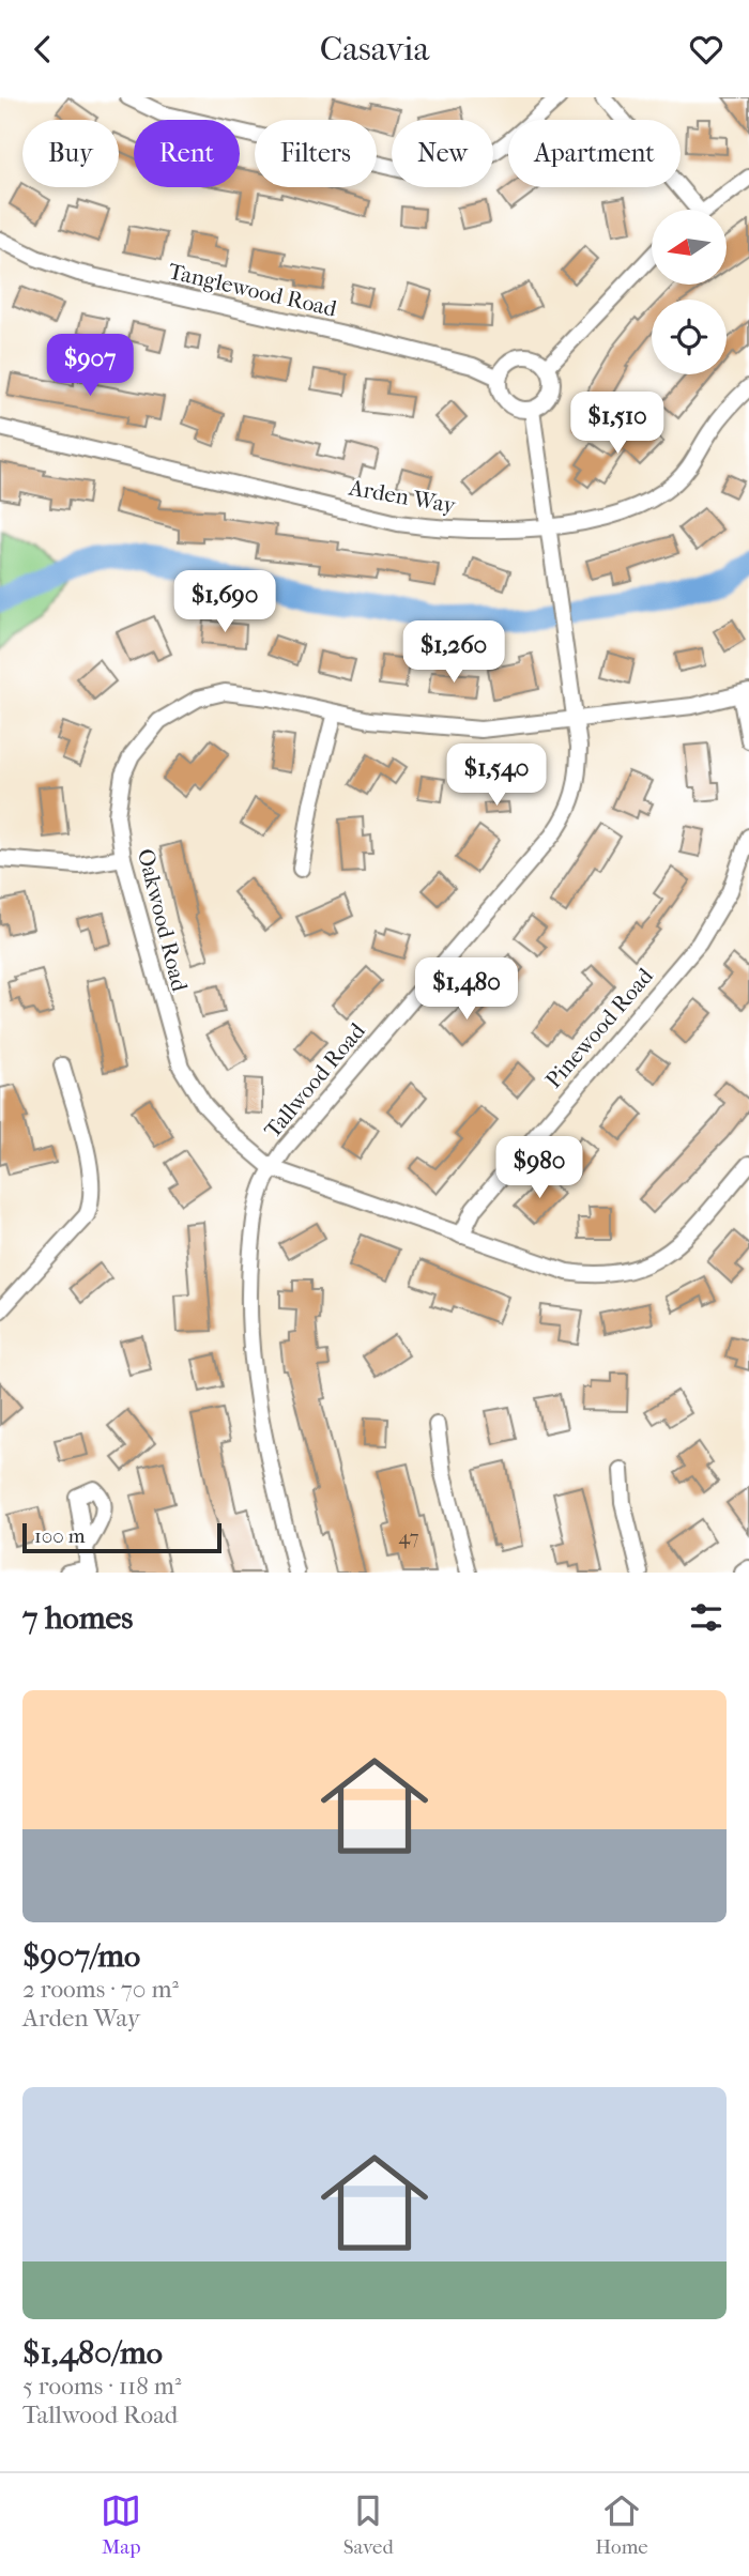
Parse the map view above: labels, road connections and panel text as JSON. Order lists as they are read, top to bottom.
{
  "streets": {
    "street": [
      "Tanglewood Road",
      "Arden Way",
      "Oakwood Road",
      "Pinewood Road",
      "Tallwood Road"
    ]
  },
  "crossings": [
    ["Tanglewood Road", "Tallwood Road"],
    ["Arden Way", "Tallwood Road"],
    ["Oakwood Road", "Pinewood Road"],
    ["Oakwood Road", "Tallwood Road"]
  ],
  "house_numbers": ["47"],
  "scale_bar": "100 m",
  "north": "left",
  "page": {
    "header": "Casavia",
    "chip": [
      "Buy",
      "Rent",
      "Filters",
      "New",
      "Apartment"
    ],
    "price": [
      "$907",
      "$1,510",
      "$1,690",
      "$1,260",
      "$1,540",
      "$1,480",
      "$980"
    ],
    "scale": "100 m",
    "heading": "7 homes",
    "list": [
      {
        "name": "$907/mo",
        "note": "2 rooms · 70 m² · Arden Way"
      },
      {
        "name": "$1,480/mo",
        "note": "5 rooms · 118 m² · Tallwood Road"
      }
    ],
    "tabs": ["Map", "Saved", "Home"]
  }
}
